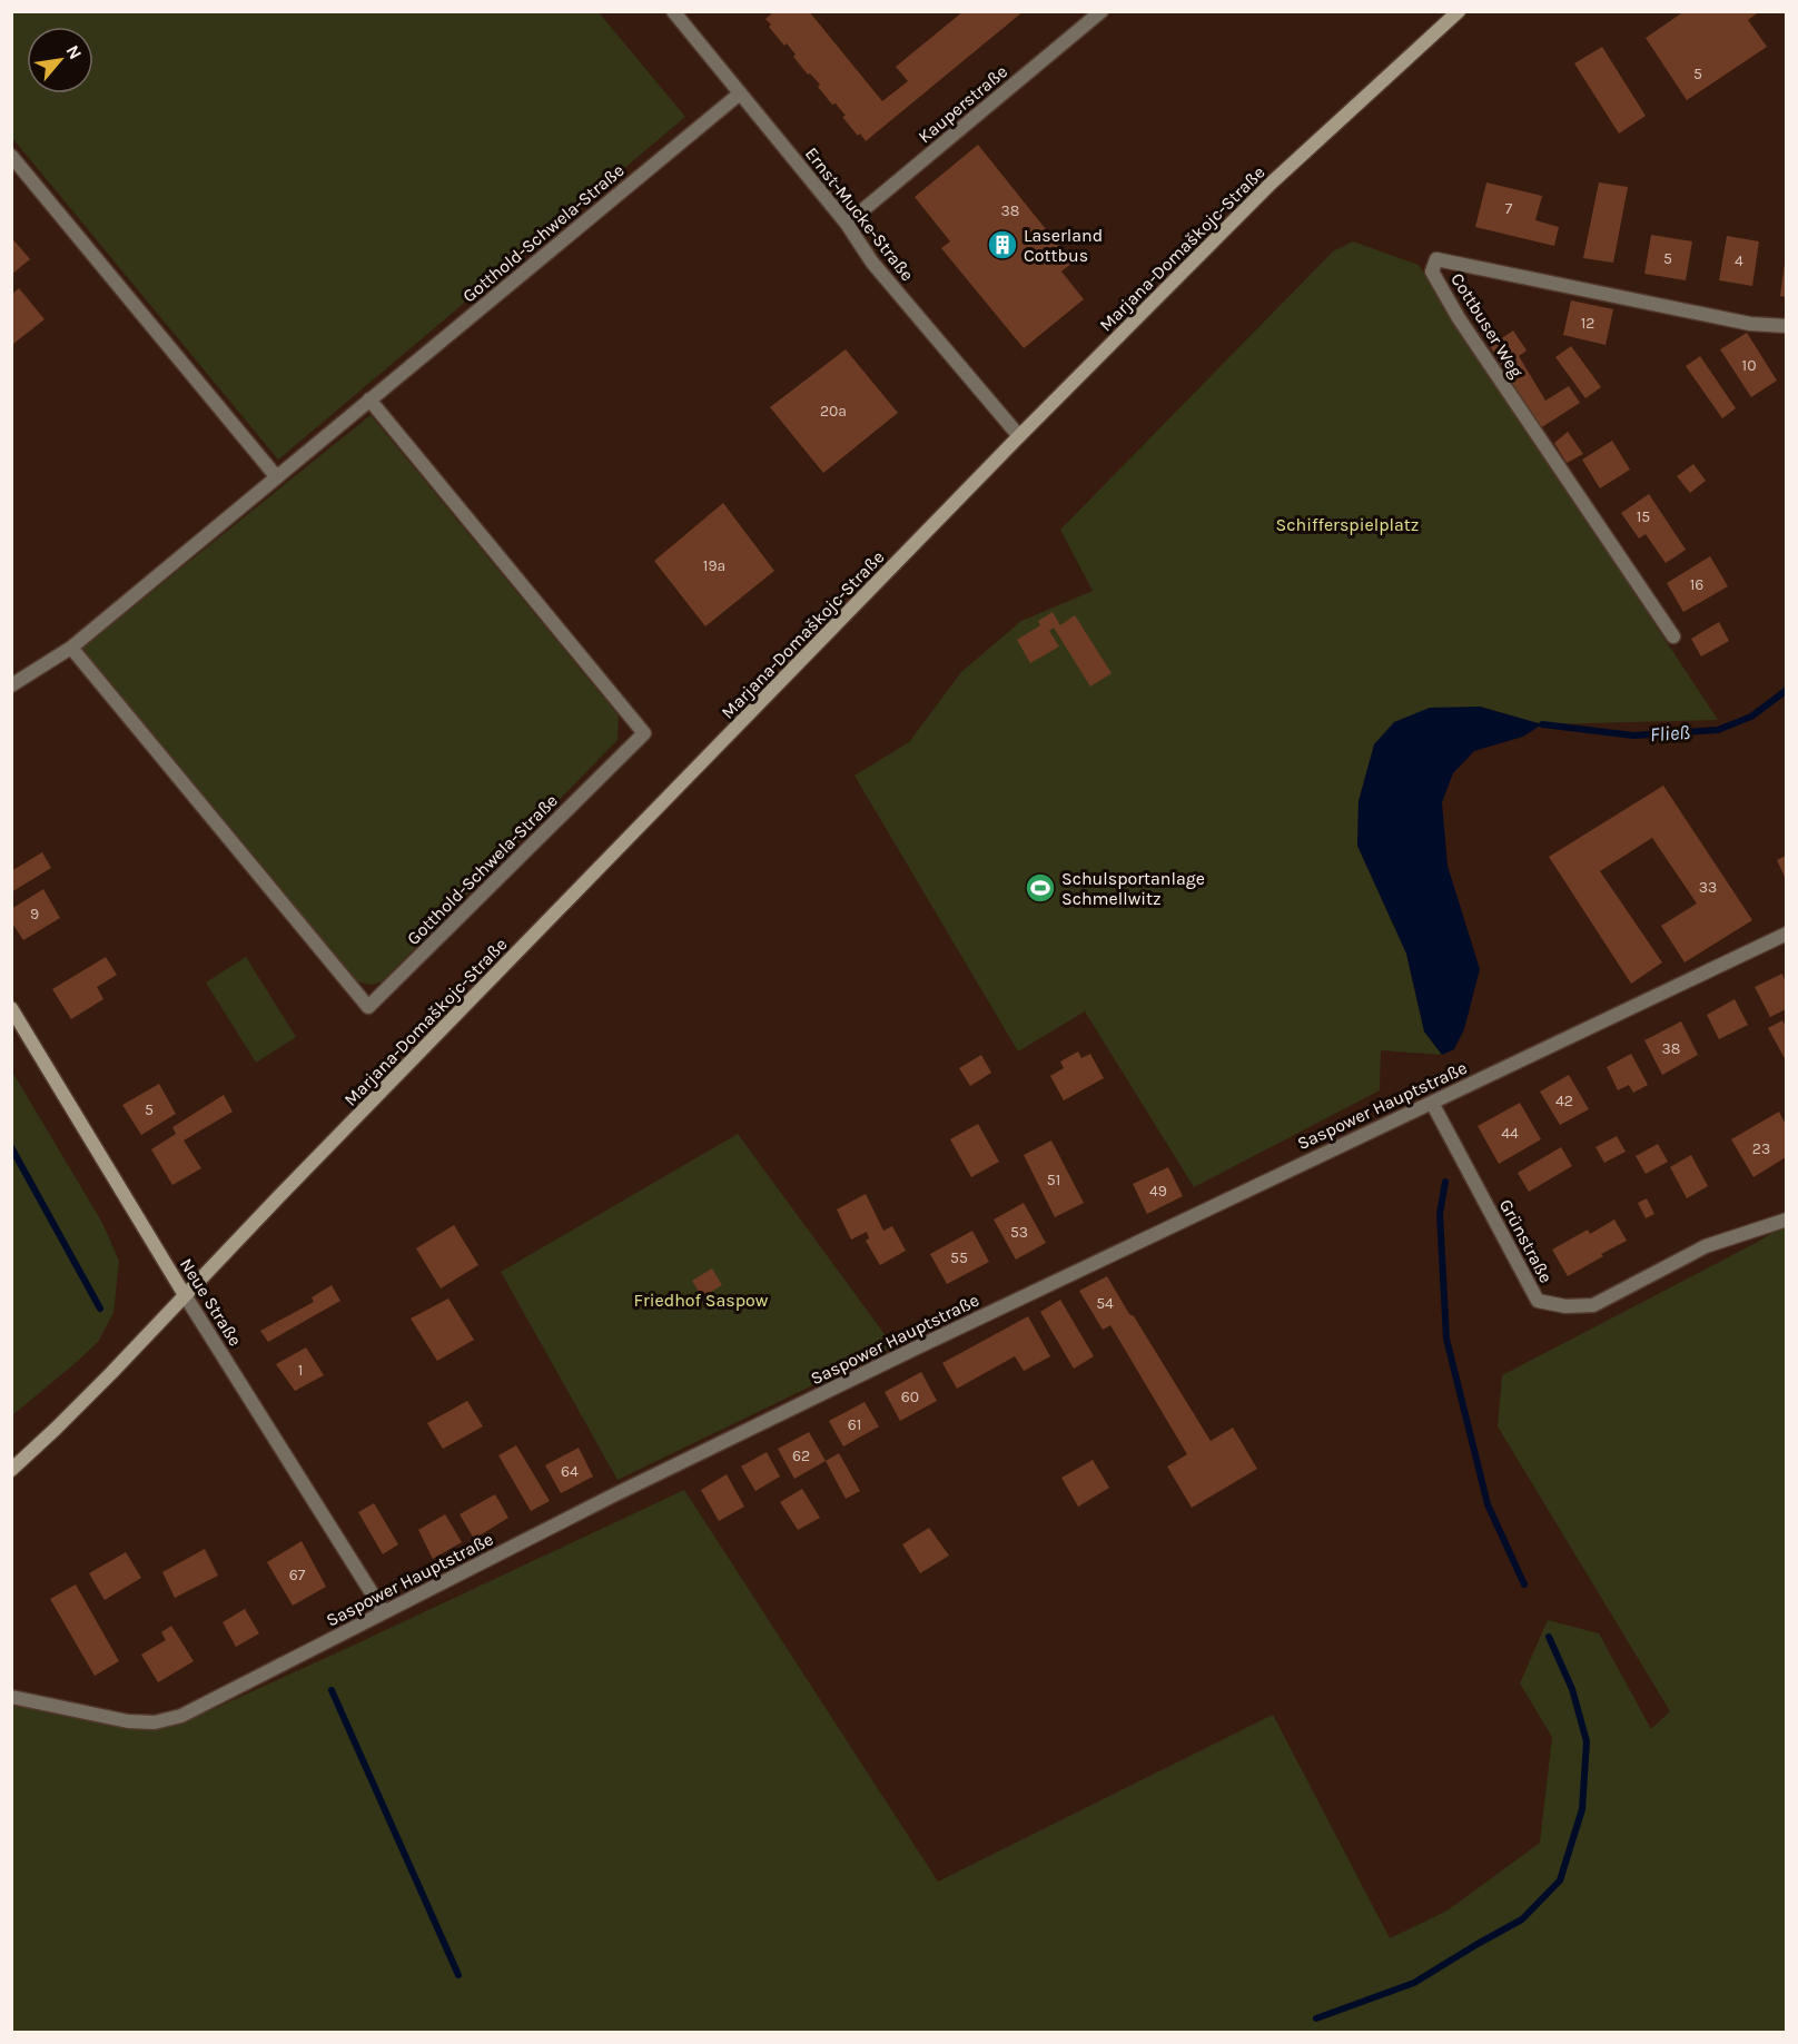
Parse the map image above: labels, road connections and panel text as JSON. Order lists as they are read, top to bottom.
{
  "streets": {
    "street": [
      "Kauperstraße",
      "Ernst-Mucke-Straße",
      "Gotthold-Schwela-Straße",
      "Marjana-Domaškojc-Straße",
      "Cottbuser Weg",
      "Saspower Hauptstraße",
      "Grünstraße",
      "Neue Straße"
    ]
  },
  "crossings": [
    ["Kauperstraße", "Ernst-Mucke-Straße"],
    ["Ernst-Mucke-Straße", "Gotthold-Schwela-Straße"],
    ["Ernst-Mucke-Straße", "Marjana-Domaškojc-Straße"],
    ["Marjana-Domaškojc-Straße", "Neue Straße"],
    ["Saspower Hauptstraße", "Grünstraße"],
    ["Saspower Hauptstraße", "Neue Straße"]
  ],
  "water": ["Fließ"],
  "parks": ["Schifferspielplatz", "Friedhof Saspow"],
  "places": {
    "building": ["Laserland Cottbus"],
    "sports": ["Schulsportanlage Schmellwitz"]
  },
  "house_numbers": [
    "5",
    "7",
    "38",
    "5",
    "4",
    "12",
    "10",
    "20a",
    "15",
    "19a",
    "16",
    "33",
    "9",
    "38",
    "42",
    "5",
    "44",
    "23",
    "51",
    "49",
    "53",
    "55",
    "54",
    "1",
    "60",
    "61",
    "62",
    "64",
    "67"
  ],
  "north": "top right"
}
